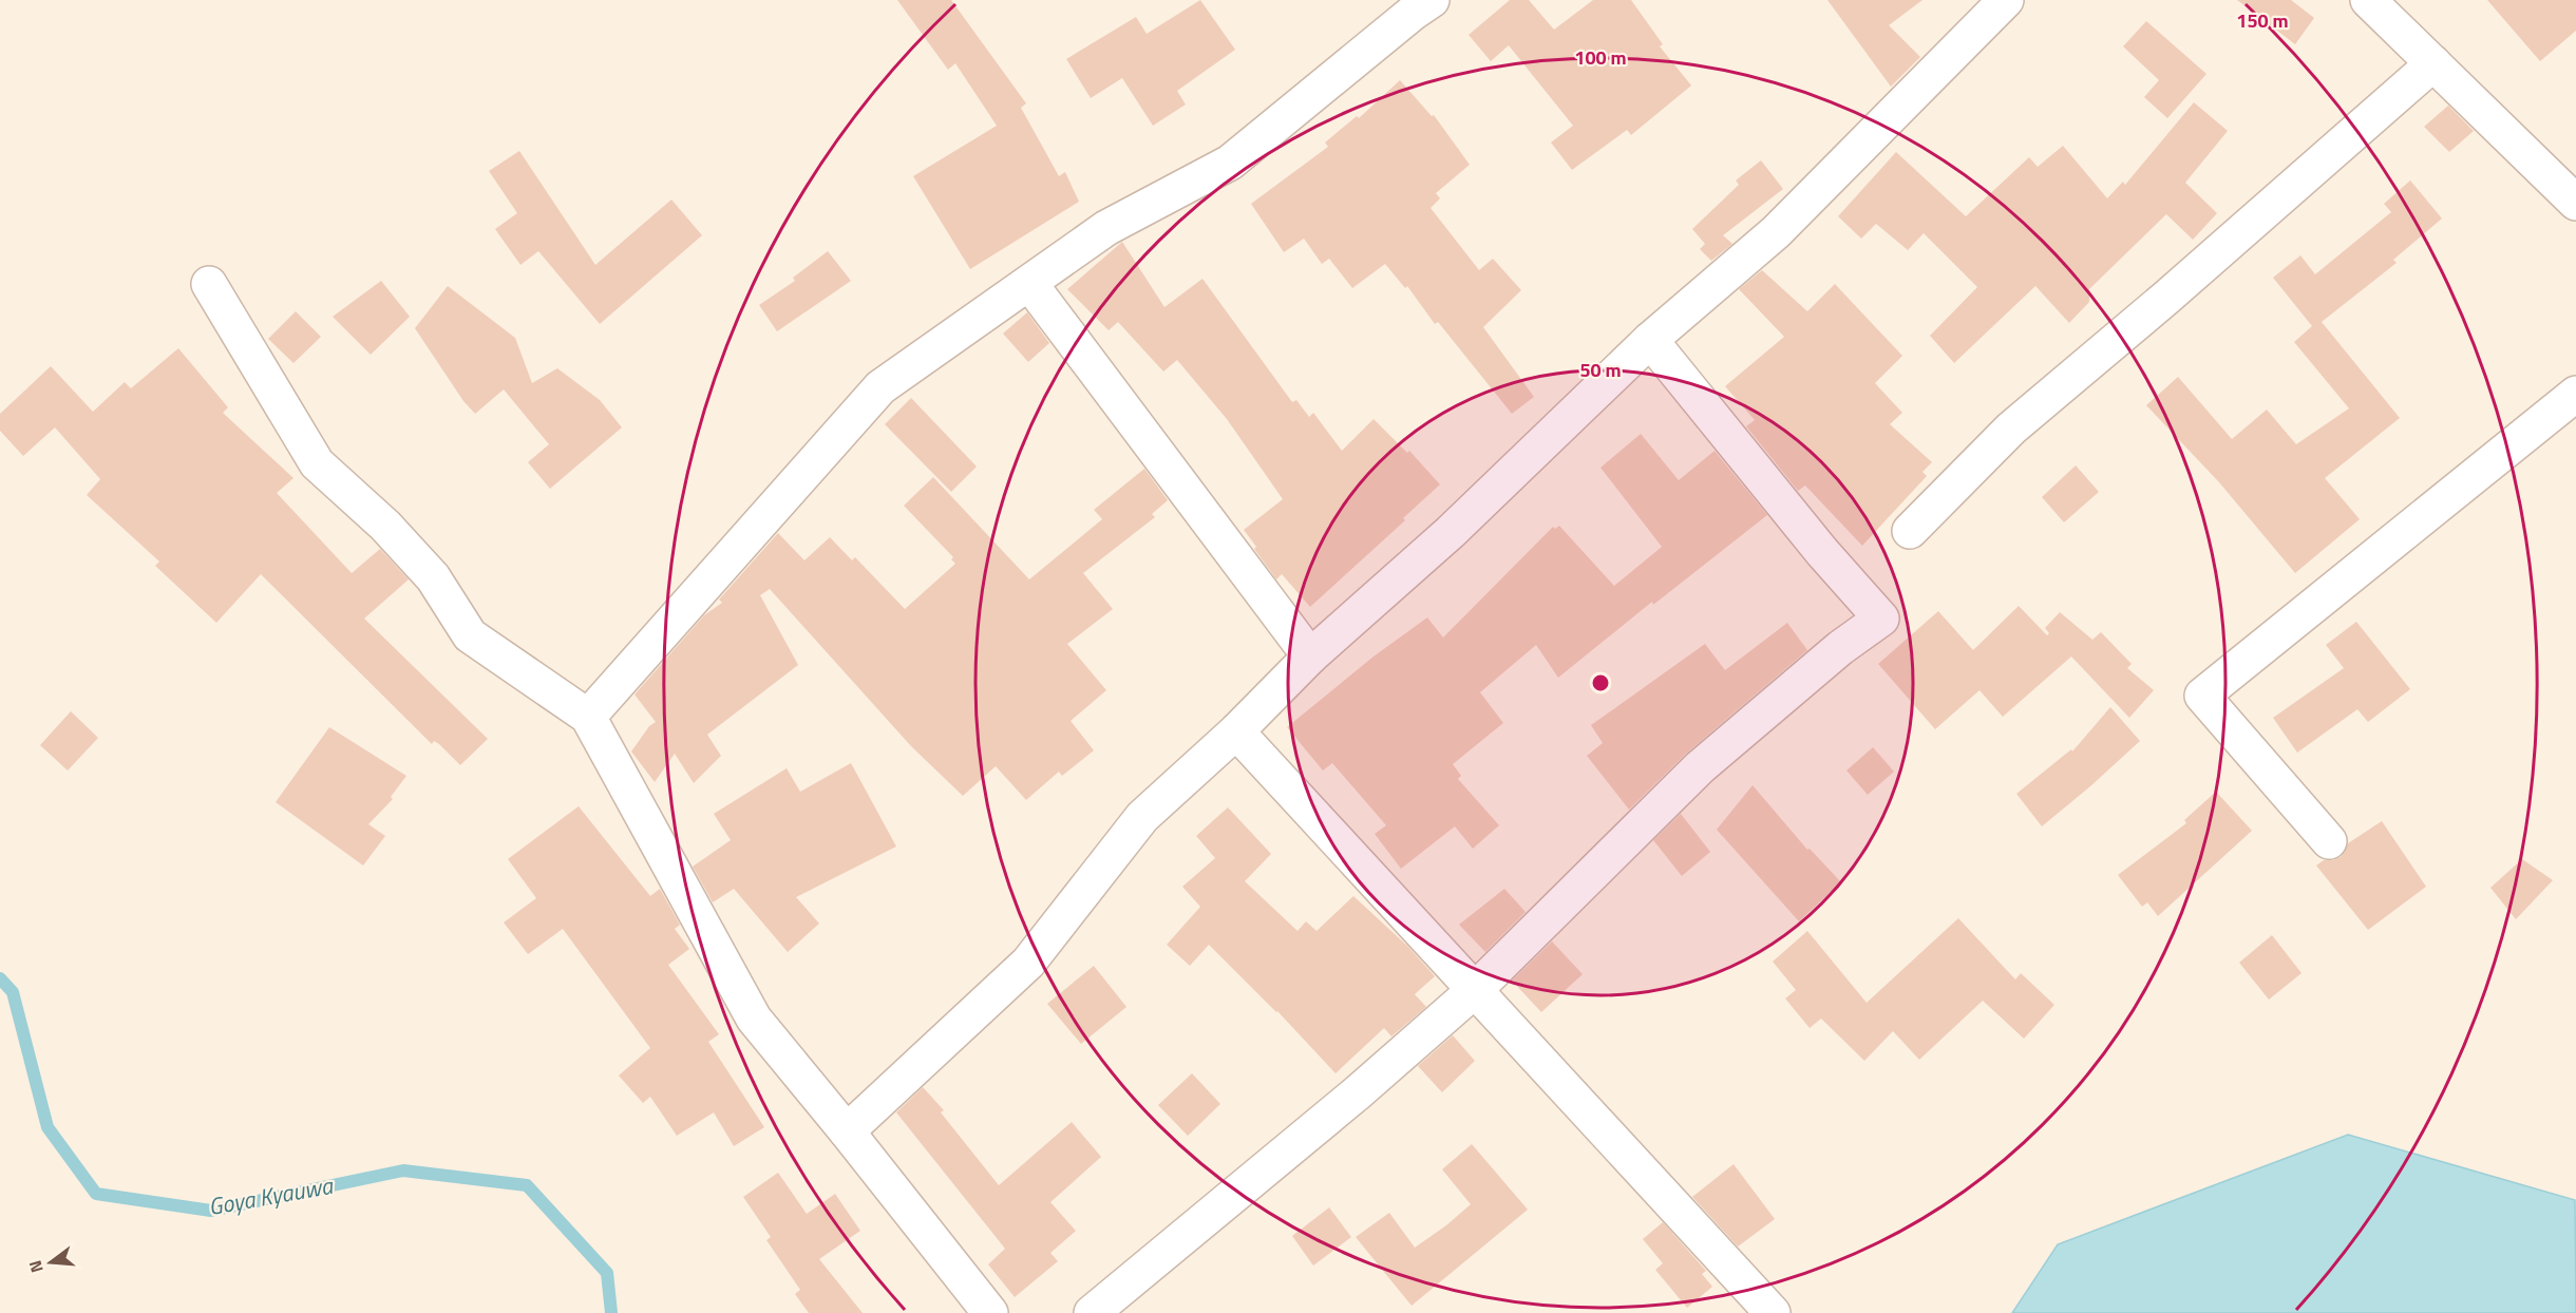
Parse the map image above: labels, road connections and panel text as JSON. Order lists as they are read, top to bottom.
{
  "water": ["Goya Kyauwa"],
  "north": "left",
  "rings": ["150 m", "100 m", "50 m"]
}
